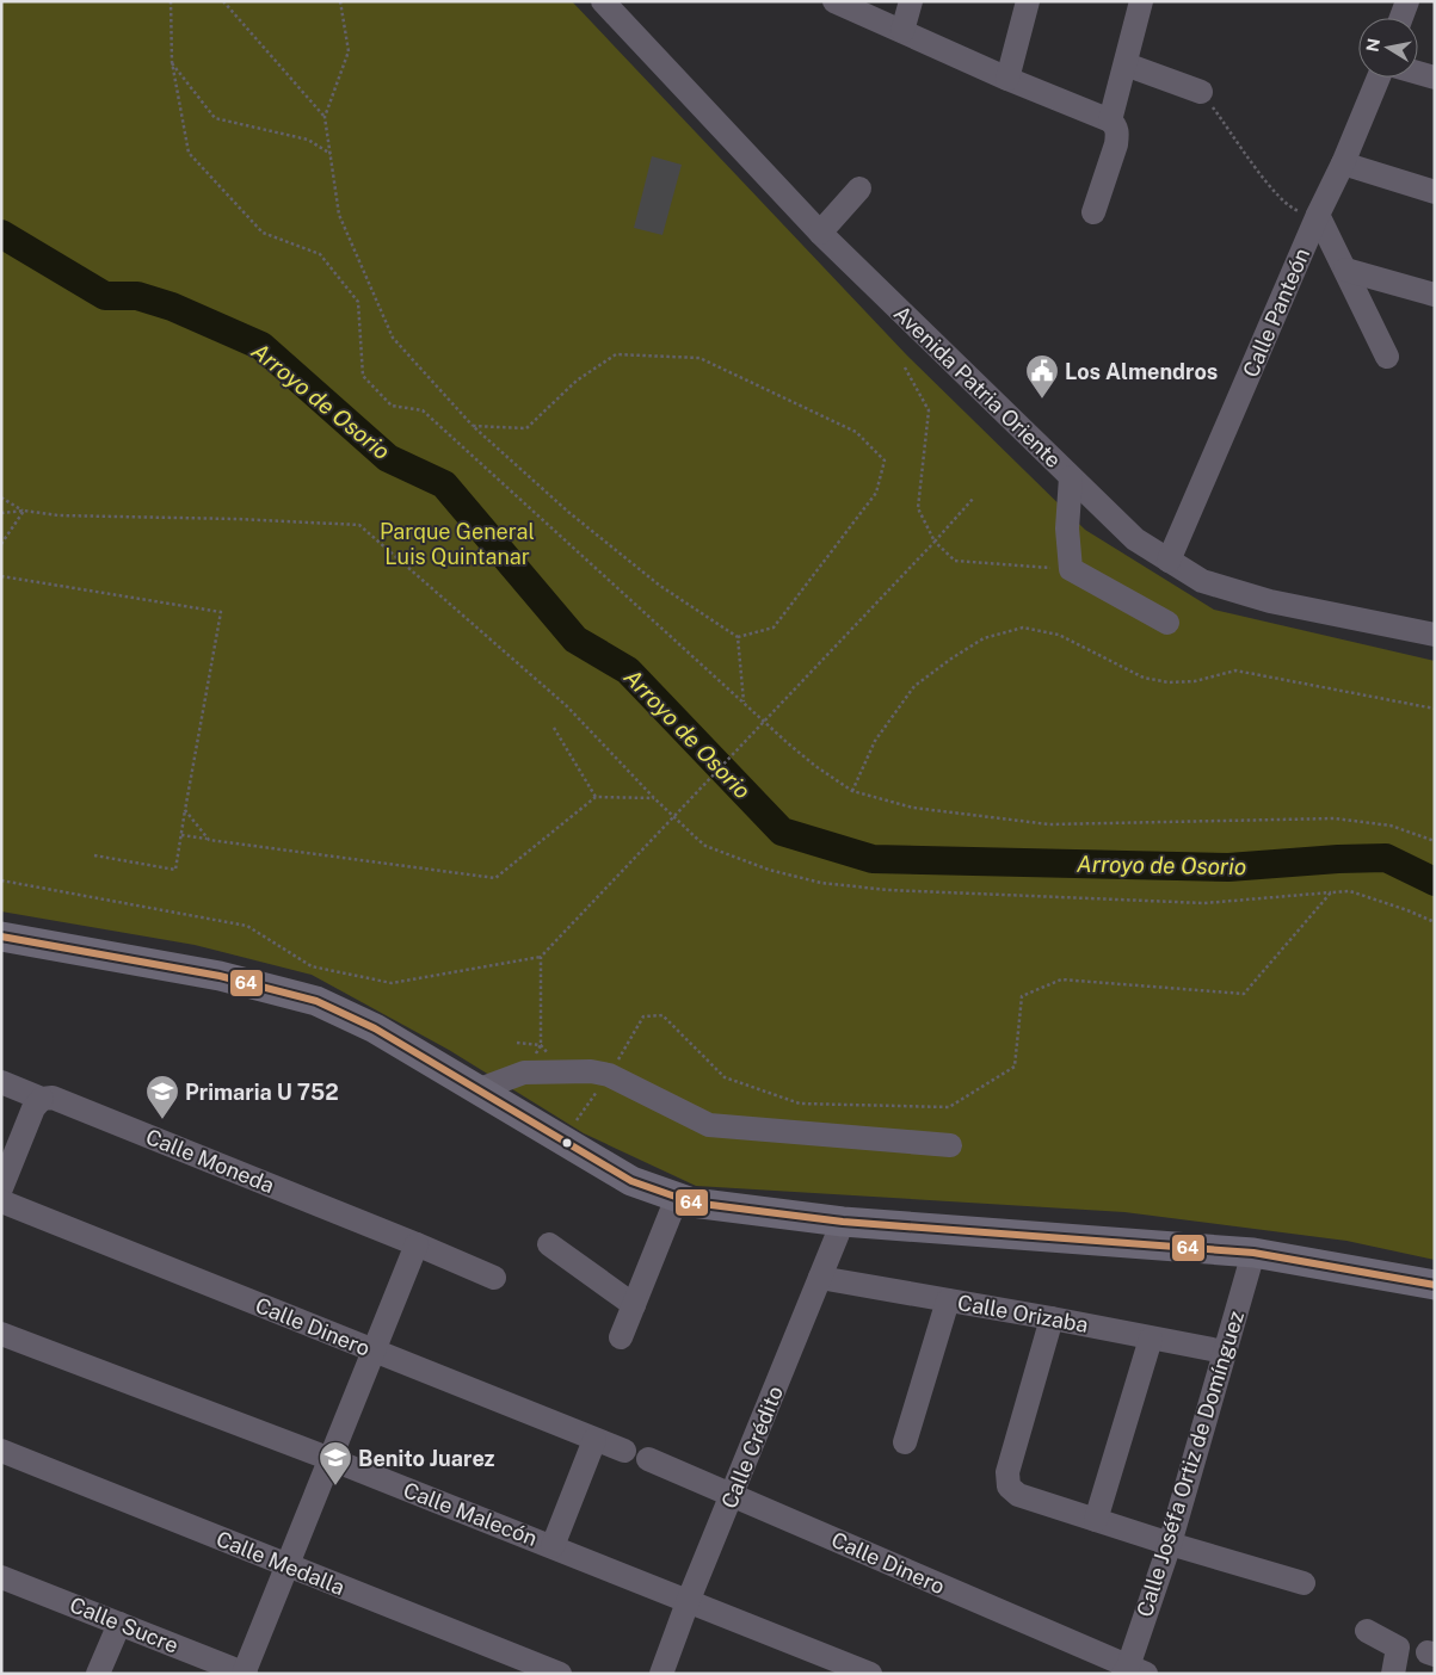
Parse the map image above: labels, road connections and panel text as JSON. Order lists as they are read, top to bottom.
{
  "streets": {
    "street": [
      "Calle Panteón",
      "Avenida Patria Oriente",
      "Calle Moneda",
      "Calle Orizaba",
      "Calle Dinero",
      "Calle Crédito",
      "Calle Joséfa Ortiz de Domínguez",
      "Calle Malecón",
      "Calle Medalla",
      "Calle Sucre"
    ]
  },
  "crossings": [
    ["Calle Panteón", "Avenida Patria Oriente"],
    ["Calle Orizaba", "Calle Crédito"],
    ["Calle Orizaba", "Calle Joséfa Ortiz de Domínguez"],
    ["Calle Dinero", "Calle Crédito"],
    ["Calle Dinero", "Calle Joséfa Ortiz de Domínguez"],
    ["Calle Crédito", "Calle Malecón"]
  ],
  "water": ["Arroyo de Osorio"],
  "parks": ["Parque General Luis Quintanar"],
  "places": {
    "public building": ["Los Almendros"],
    "school or university": ["Primaria U 752", "Benito Juarez"]
  },
  "lines": ["transit line 64"],
  "north": "left"
}
